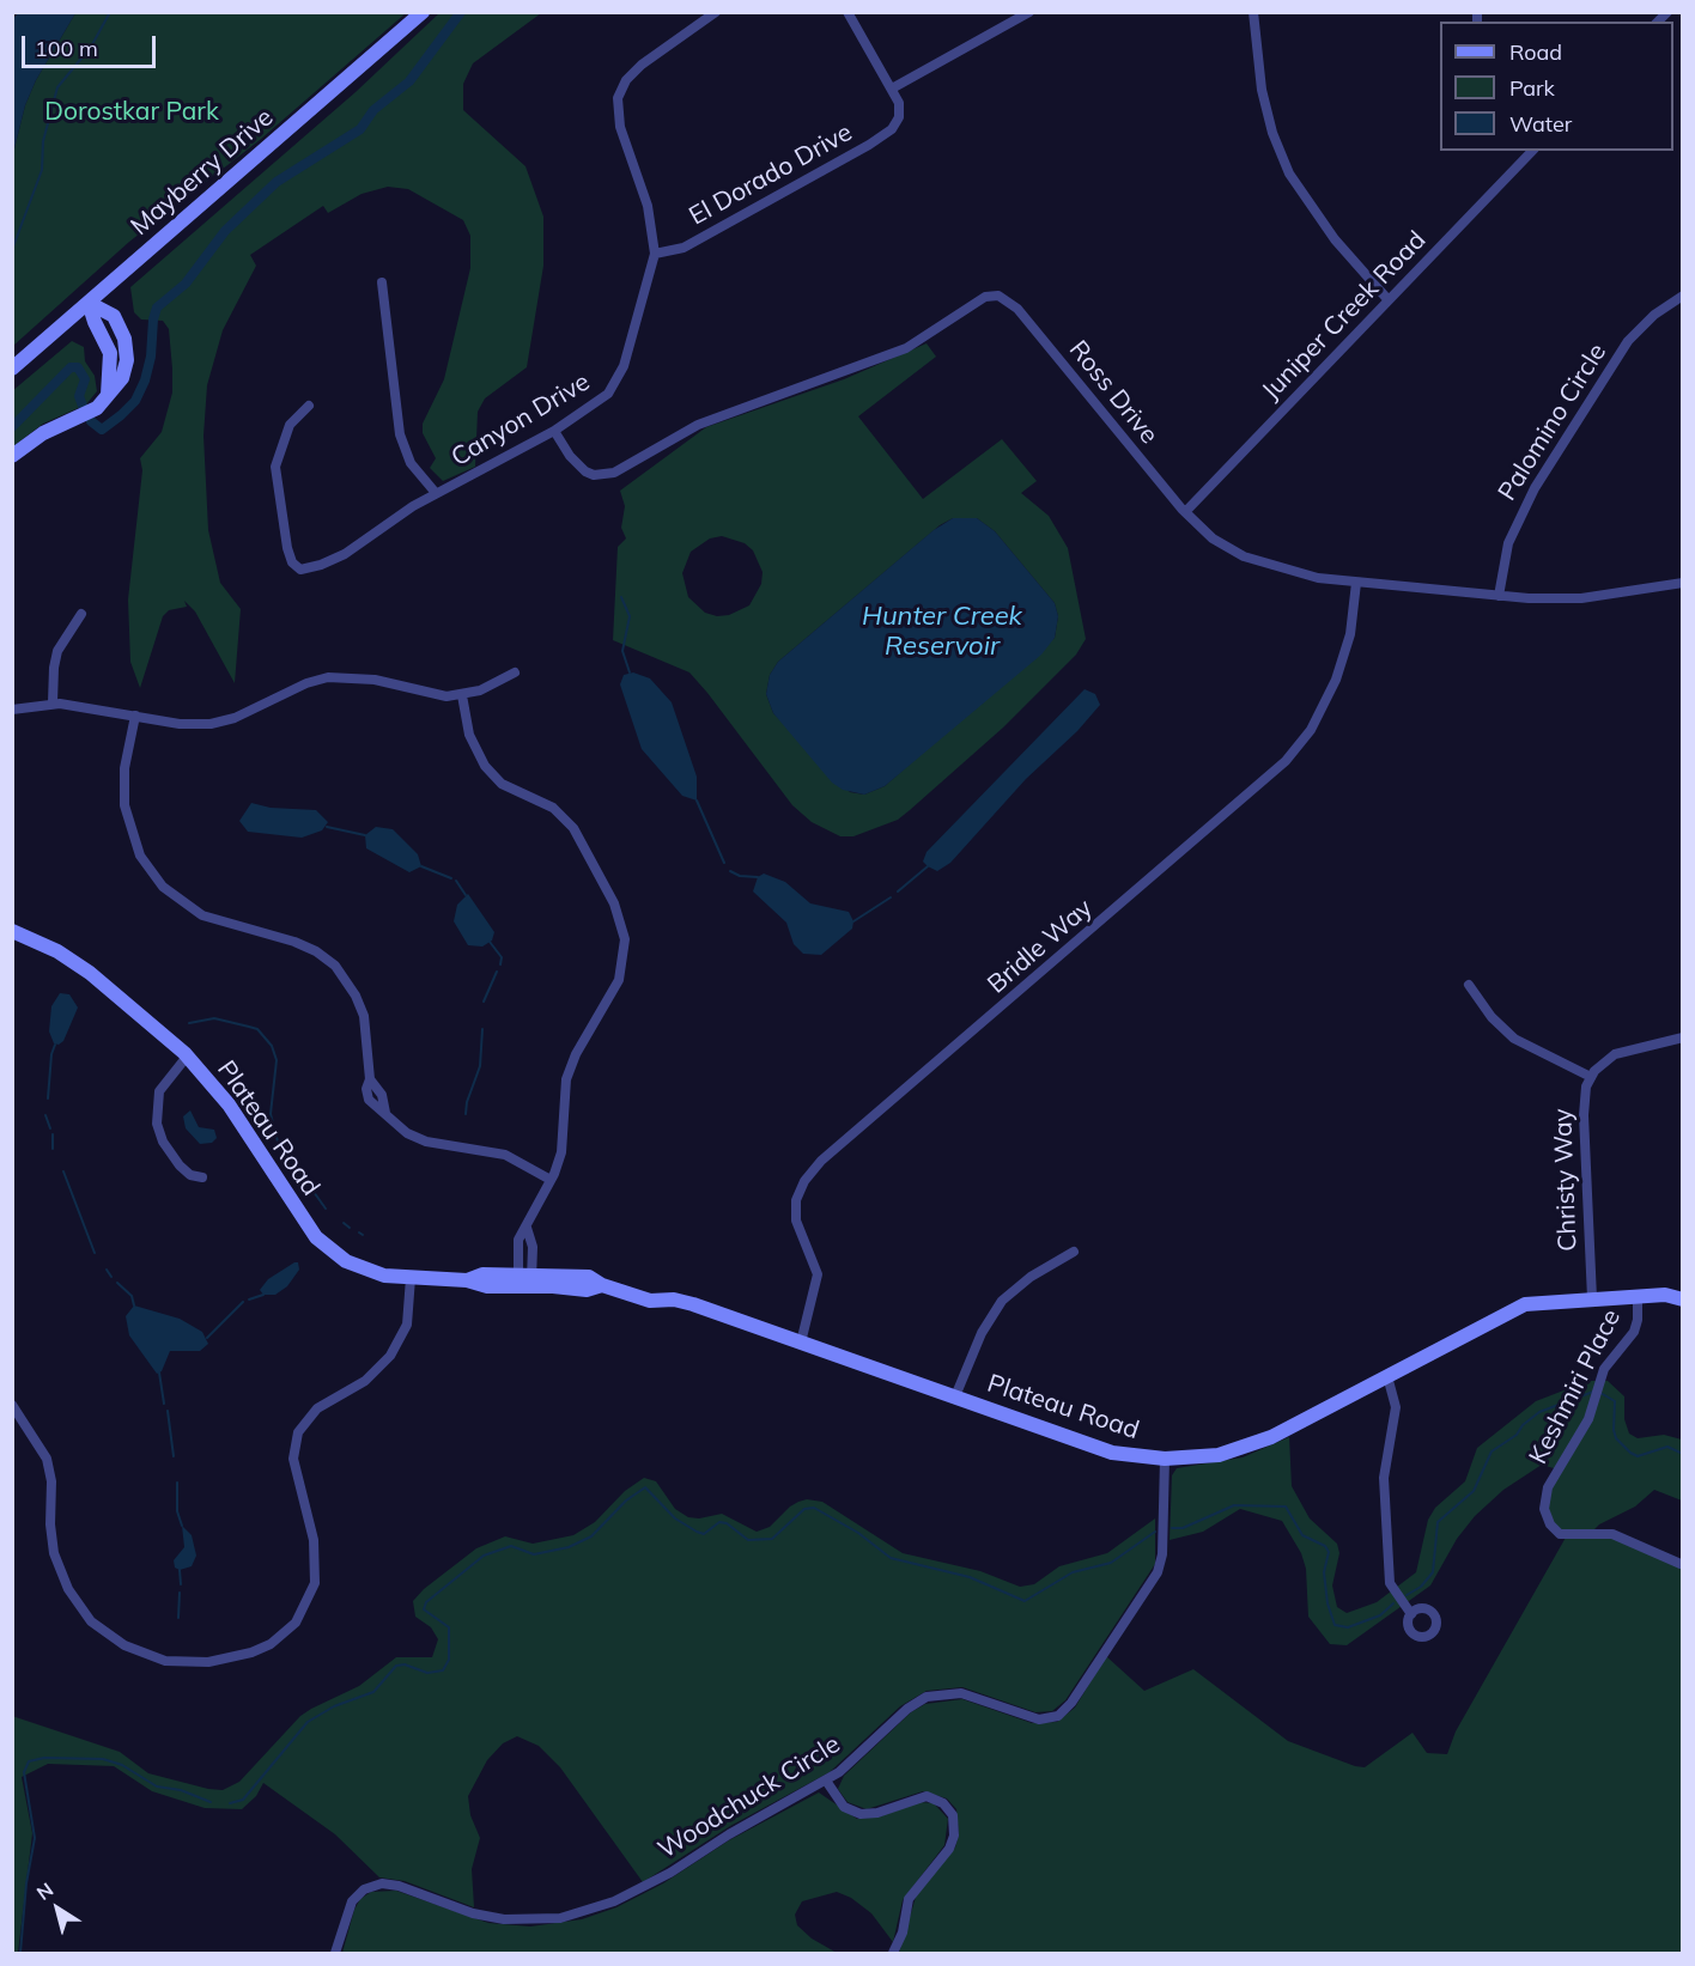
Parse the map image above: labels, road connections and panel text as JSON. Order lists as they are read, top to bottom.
{
  "streets": {
    "street": [
      "Mayberry Drive",
      "El Dorado Drive",
      "Juniper Creek Road",
      "Ross Drive",
      "Canyon Drive",
      "Palomino Circle",
      "Bridle Way",
      "Plateau Road",
      "Christy Way",
      "Keshmiri Place",
      "Woodchuck Circle"
    ]
  },
  "crossings": [
    ["El Dorado Drive", "Canyon Drive"],
    ["Juniper Creek Road", "Ross Drive"],
    ["Ross Drive", "Canyon Drive"],
    ["Ross Drive", "Palomino Circle"],
    ["Ross Drive", "Bridle Way"],
    ["Bridle Way", "Plateau Road"],
    ["Plateau Road", "Christy Way"],
    ["Plateau Road", "Keshmiri Place"],
    ["Plateau Road", "Woodchuck Circle"]
  ],
  "water": ["Hunter Creek Reservoir"],
  "parks": ["Dorostkar Park"],
  "legend": ["Road", "Park", "Water"],
  "scale_bar": "100 m",
  "north": "top left"
}
